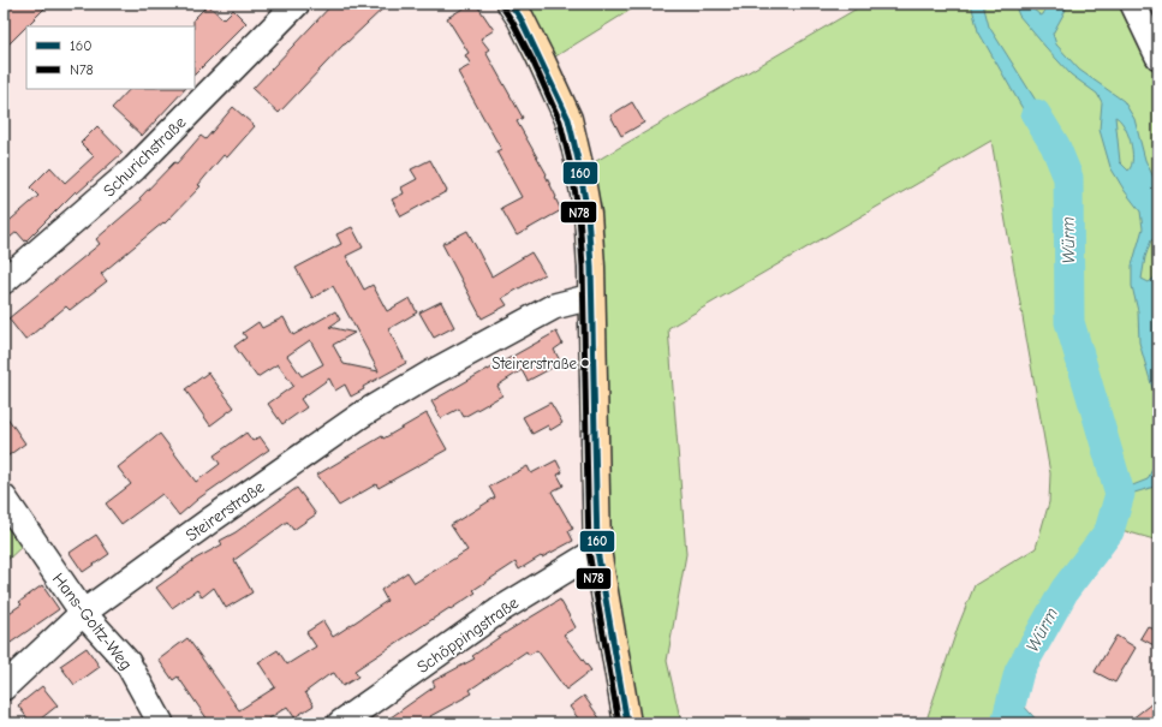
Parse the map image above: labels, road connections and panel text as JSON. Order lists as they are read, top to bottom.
{
  "streets": {
    "street": [
      "Schurichstraße",
      "Steirerstraße",
      "Hans-Goltz-Weg",
      "Schöppingstraße"
    ]
  },
  "crossings": [
    ["Steirerstraße", "Hans-Goltz-Weg"]
  ],
  "water": ["Würm"],
  "places": ["Steirerstraße"],
  "lines": ["transit line 160", "transit line N78"],
  "legend": ["160", "N78"]
}
